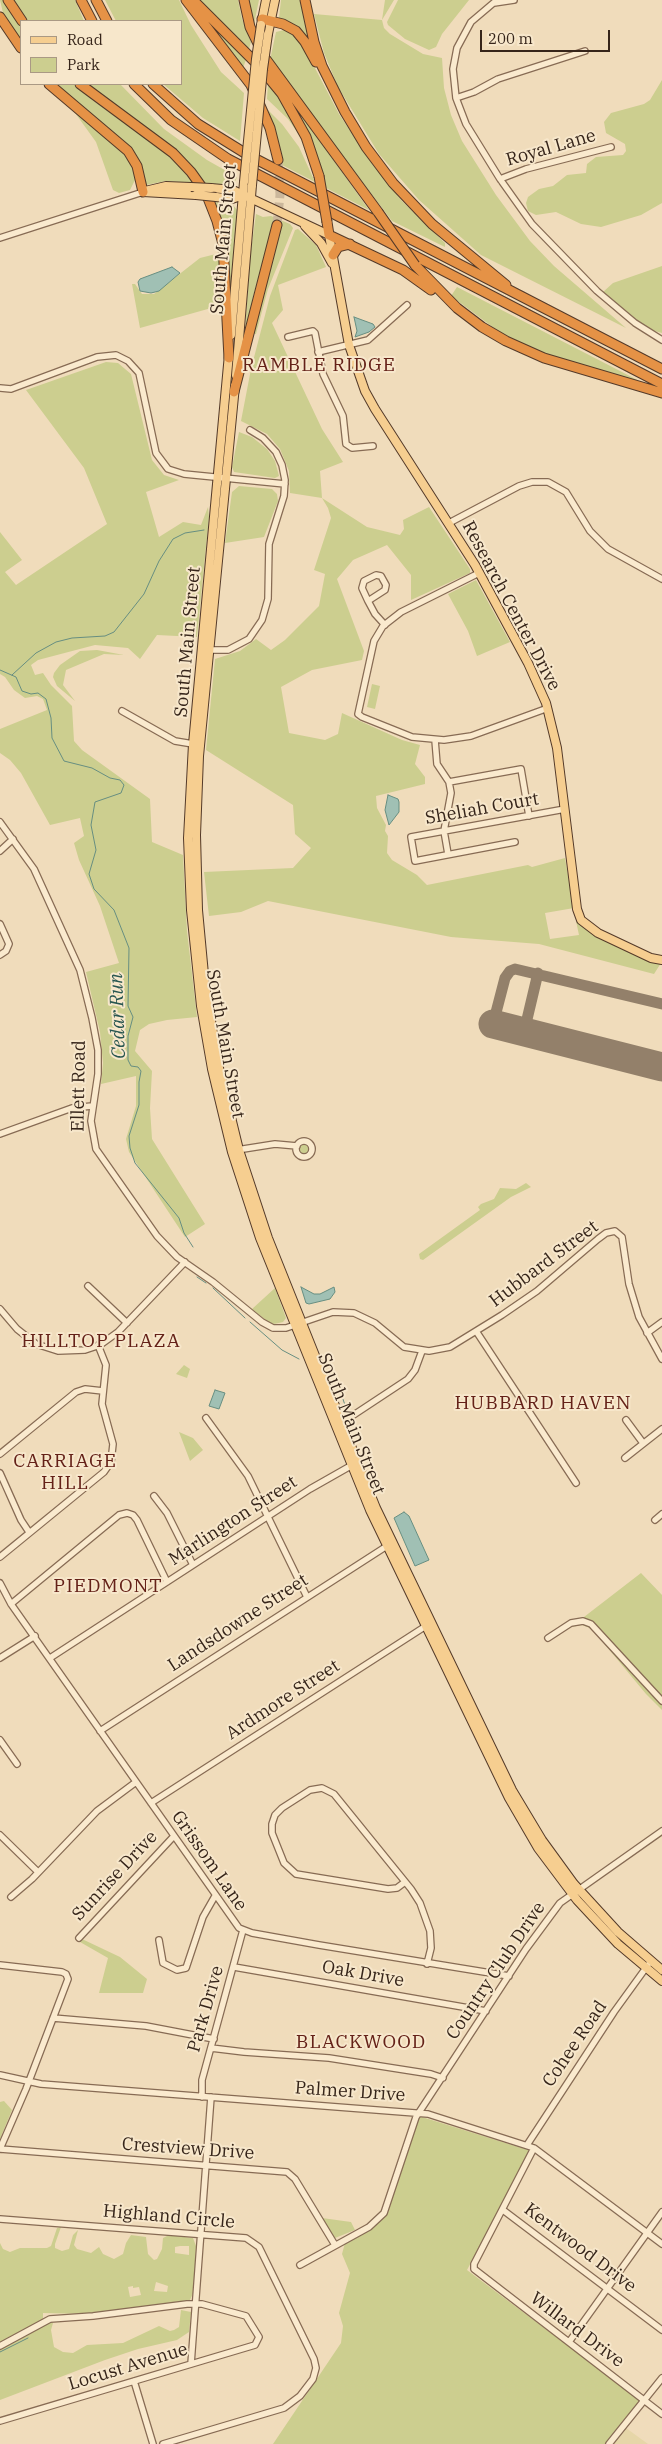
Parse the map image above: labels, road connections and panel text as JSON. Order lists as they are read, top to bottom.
{
  "streets": {
    "main road": ["South Main Street", "Research Center Drive"],
    "street": [
      "Royal Lane",
      "Sheliah Court",
      "Ellett Road",
      "Hubbard Street",
      "Marlington Street",
      "Landsdowne Street",
      "Ardmore Street",
      "Grissom Lane",
      "Sunrise Drive",
      "Country Club Drive",
      "Oak Drive",
      "Park Drive",
      "Cohee Road",
      "Palmer Drive",
      "Crestview Drive",
      "Highland Circle",
      "Kentwood Drive",
      "Willard Drive",
      "Locust Avenue"
    ]
  },
  "crossings": [
    ["South Main Street", "Ellett Road"],
    ["South Main Street", "Hubbard Street"],
    ["South Main Street", "Marlington Street"],
    ["South Main Street", "Landsdowne Street"],
    ["South Main Street", "Ardmore Street"],
    ["South Main Street", "Country Club Drive"],
    ["South Main Street", "Cohee Road"],
    ["Research Center Drive", "Sheliah Court"],
    ["Ellett Road", "Hubbard Street"],
    ["Marlington Street", "Grissom Lane"],
    ["Landsdowne Street", "Grissom Lane"],
    ["Ardmore Street", "Grissom Lane"],
    ["Grissom Lane", "Sunrise Drive"],
    ["Grissom Lane", "Country Club Drive"],
    ["Grissom Lane", "Park Drive"],
    ["Country Club Drive", "Oak Drive"],
    ["Country Club Drive", "Palmer Drive"],
    ["Country Club Drive", "Crestview Drive"],
    ["Oak Drive", "Park Drive"],
    ["Park Drive", "Palmer Drive"],
    ["Cohee Road", "Palmer Drive"],
    ["Kentwood Drive", "Willard Drive"]
  ],
  "districts": [
    "RAMBLE RIDGE",
    "HILLTOP PLAZA",
    "HUBBARD HAVEN",
    "CARRIAGE HILL",
    "PIEDMONT",
    "BLACKWOOD"
  ],
  "water": ["Cedar Run"],
  "legend": ["Road", "Park"],
  "scale_bar": "200 m"
}
